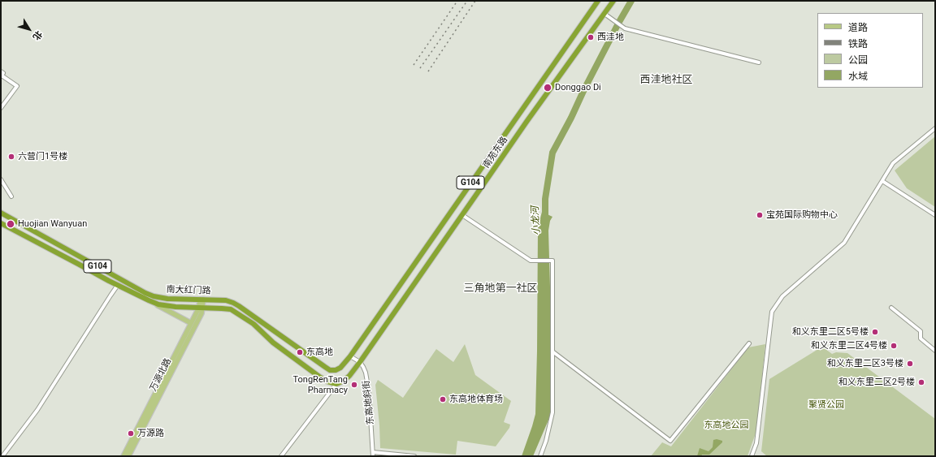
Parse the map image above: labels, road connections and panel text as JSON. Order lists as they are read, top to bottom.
{
  "streets": {
    "highway": ["南苑东路", "G104", "南大红门路"],
    "main road": ["万源北路"],
    "street": ["东高地斜街"]
  },
  "crossings": [
    ["南苑东路", "G104"],
    ["南苑东路", "南大红门路"],
    ["南苑东路", "东高地斜街"],
    ["G104", "南大红门路"],
    ["G104", "东高地斜街"],
    ["南大红门路", "万源北路"]
  ],
  "districts": ["西洼地社区", "三角地第一社区"],
  "water": ["小龙河"],
  "parks": ["聚贤公园", "东高地公园"],
  "places": [
    "西洼地",
    "Donggao Di",
    "六营门1号楼",
    "宝苑国际购物中心",
    "Huojian Wanyuan",
    "和义东里二区5号楼",
    "和义东里二区4号楼",
    "东高地",
    "和义东里二区3号楼",
    "和义东里二区2号楼",
    "TongRenTang Pharmacy",
    "东高地体育场",
    "万源路"
  ],
  "legend": [
    "道路",
    "铁路",
    "公园",
    "水域"
  ],
  "north": "bottom right"
}
